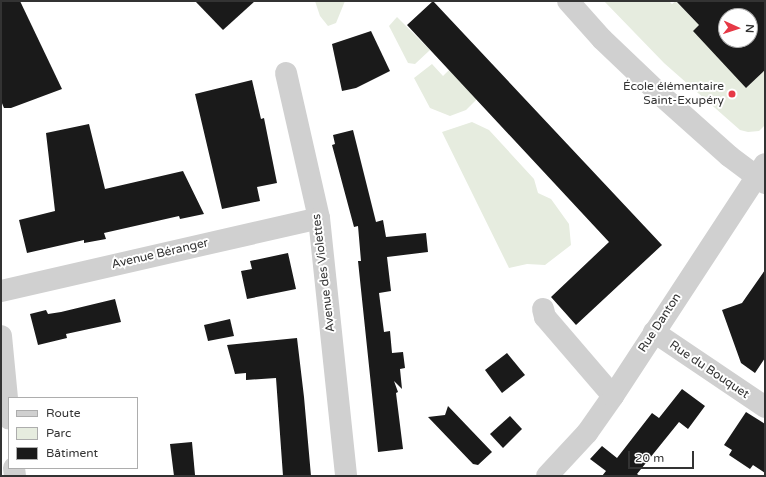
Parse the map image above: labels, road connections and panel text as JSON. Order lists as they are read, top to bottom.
{
  "streets": {
    "street": [
      "Avenue Béranger",
      "Avenue des Violettes",
      "Rue Danton",
      "Rue du Bouquet"
    ]
  },
  "crossings": [
    ["Avenue Béranger", "Avenue des Violettes"],
    ["Rue Danton", "Rue du Bouquet"]
  ],
  "places": ["École élémentaire Saint-Exupéry"],
  "legend": ["Route", "Parc", "Bâtiment"],
  "scale_bar": "20 m",
  "north": "right"
}
